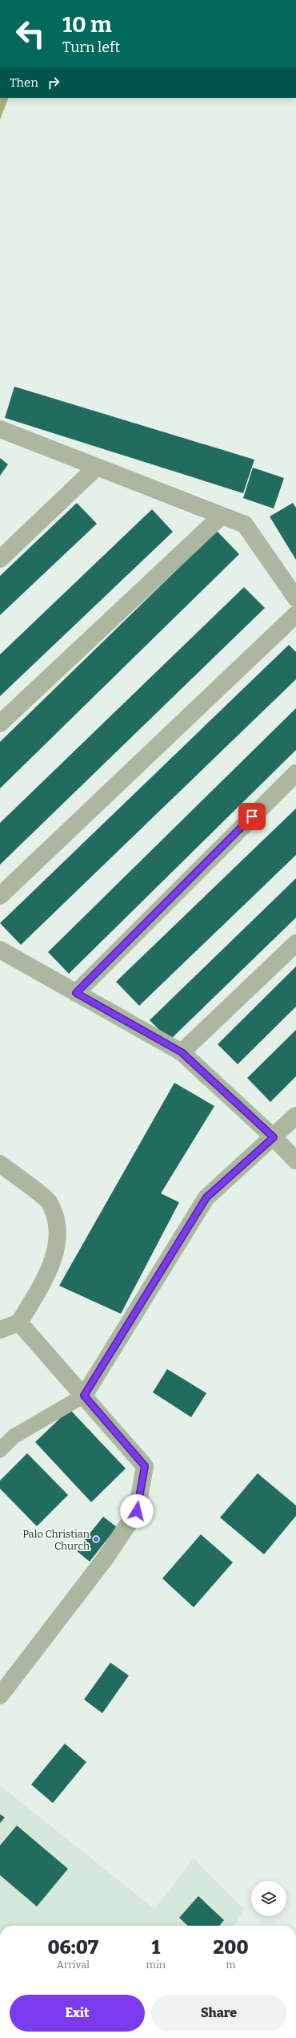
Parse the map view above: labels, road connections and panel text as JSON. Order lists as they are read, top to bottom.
{
  "places": ["Palo Christian Church"],
  "page": {
    "turn": ["10 m", "Turn left"],
    "then": "Then",
    "eta": [
      "06:07",
      "Arrival",
      "1",
      "min",
      "200",
      "m"
    ],
    "buttons": ["Exit", "Share"]
  }
}
